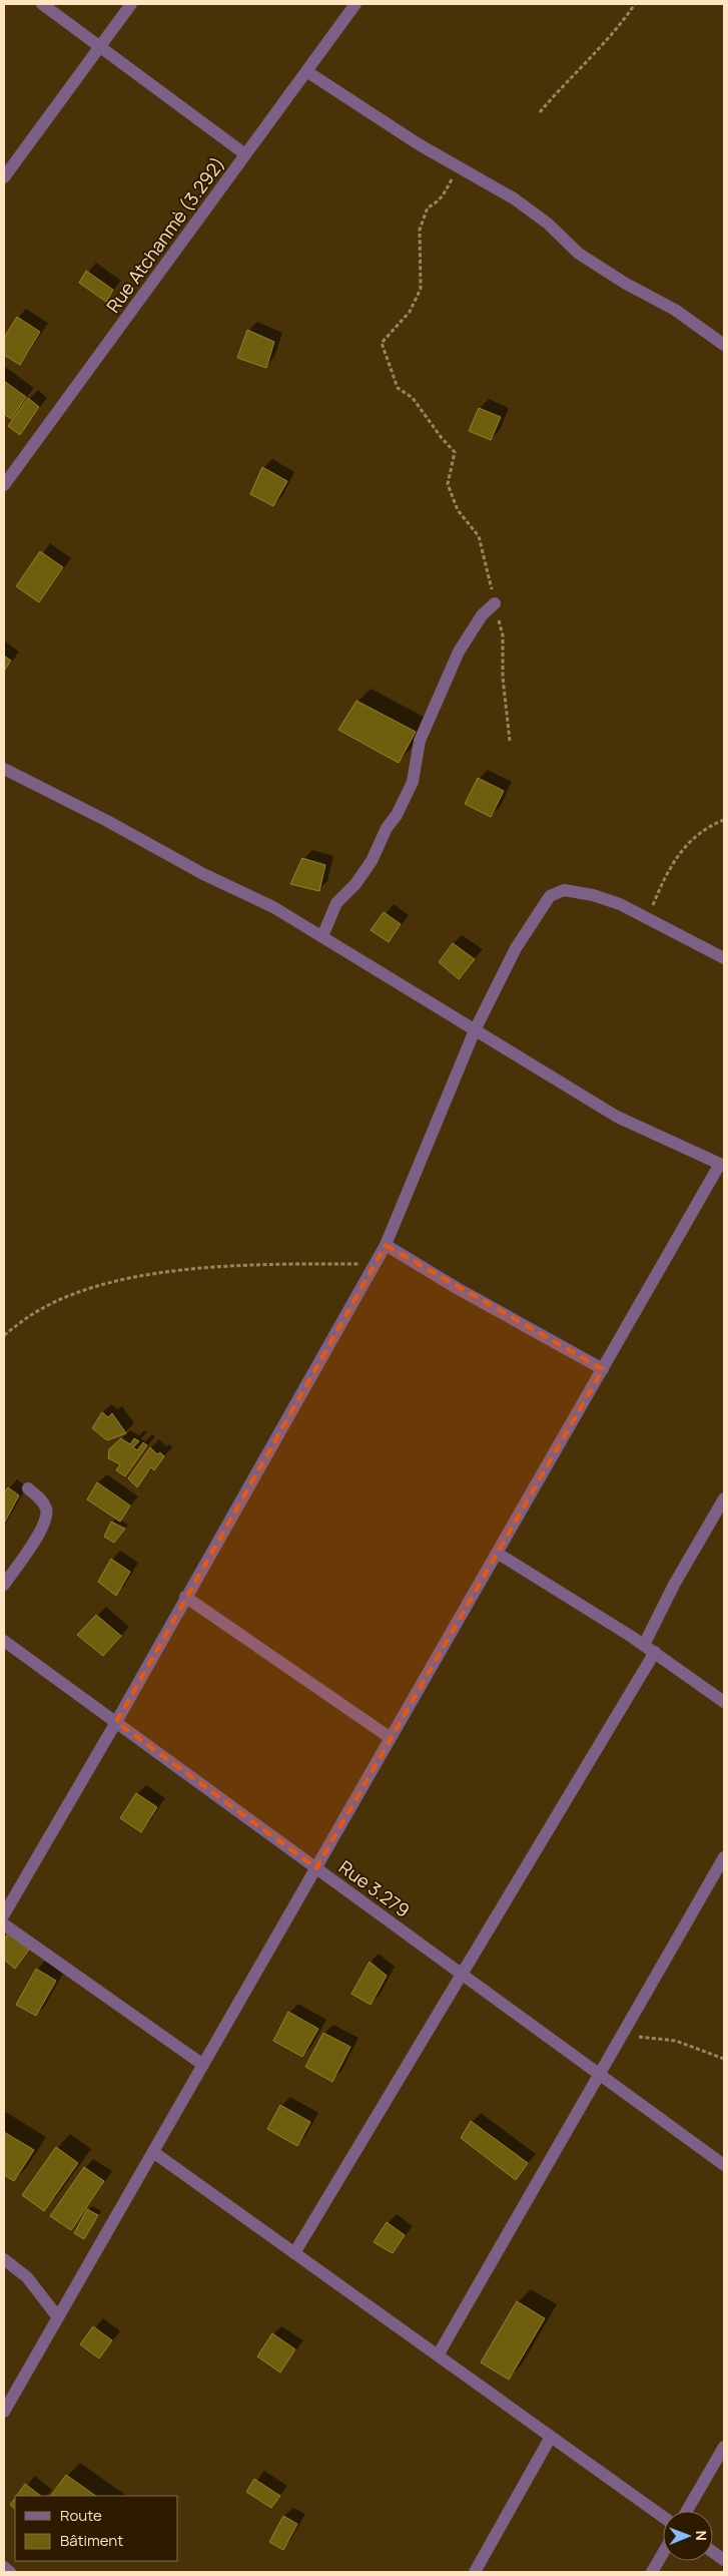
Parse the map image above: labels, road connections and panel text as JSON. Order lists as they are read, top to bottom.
{
  "streets": {
    "street": ["Rue Atchanmè (3.292)", "Rue 3.279"]
  },
  "legend": ["Route", "Bâtiment"],
  "north": "right"
}
